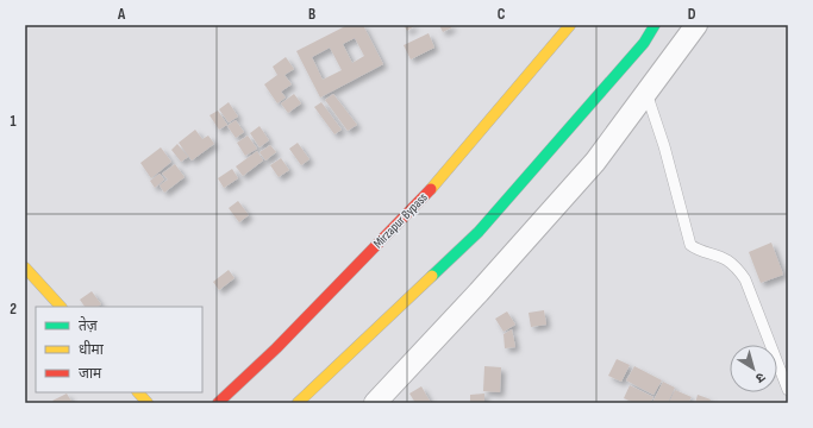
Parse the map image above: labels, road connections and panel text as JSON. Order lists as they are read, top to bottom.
{
  "streets": {
    "main road": ["Mirzapur Bypass"]
  },
  "legend": ["तेज़", "धीमा", "जाम"],
  "north": "bottom right",
  "grid": {
    "columns": [
      "A",
      "B",
      "C",
      "D"
    ],
    "rows": ["1", "2"]
  }
}
